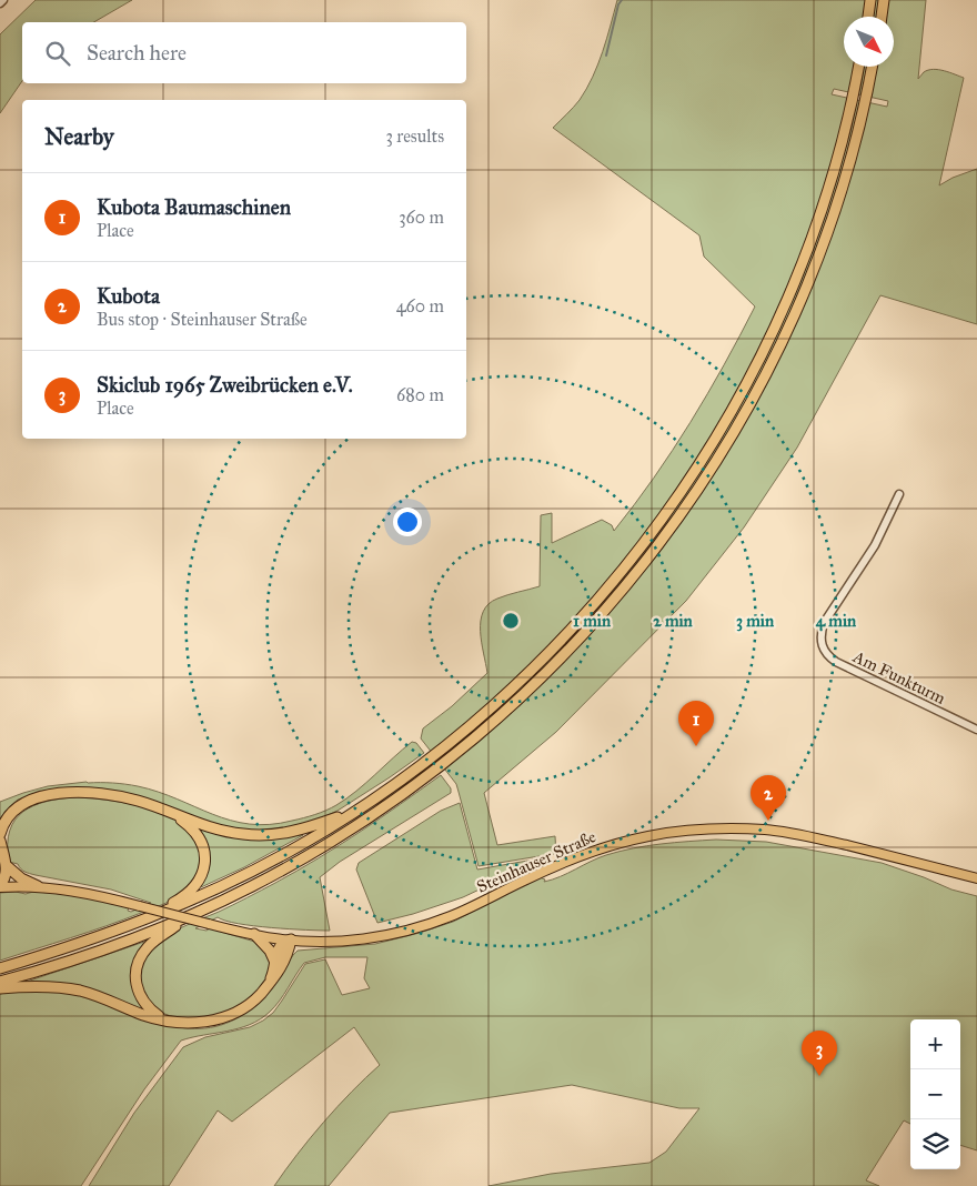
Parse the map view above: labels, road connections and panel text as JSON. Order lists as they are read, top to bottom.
{
  "streets": {
    "main road": ["Steinhauser Straße"],
    "street": ["Am Funkturm"]
  },
  "north": "bottom right",
  "page": {
    "search": "Search here",
    "heading": ["Nearby", "3 results"],
    "list": [
      {
        "mark": "1",
        "name": "Kubota Baumaschinen",
        "note": "Place",
        "value": "360 m"
      },
      {
        "mark": "2",
        "name": "Kubota",
        "note": "Bus stop · Steinhauser Straße",
        "value": "460 m"
      },
      {
        "mark": "3",
        "name": "Skiclub 1965 Zweibrücken e.V.",
        "note": "Place",
        "value": "680 m"
      }
    ],
    "pins": ["1", "2", "3"],
    "map_buttons": ["+", "−"]
  },
  "rings": [
    "1 min",
    "2 min",
    "3 min",
    "4 min"
  ]
}
